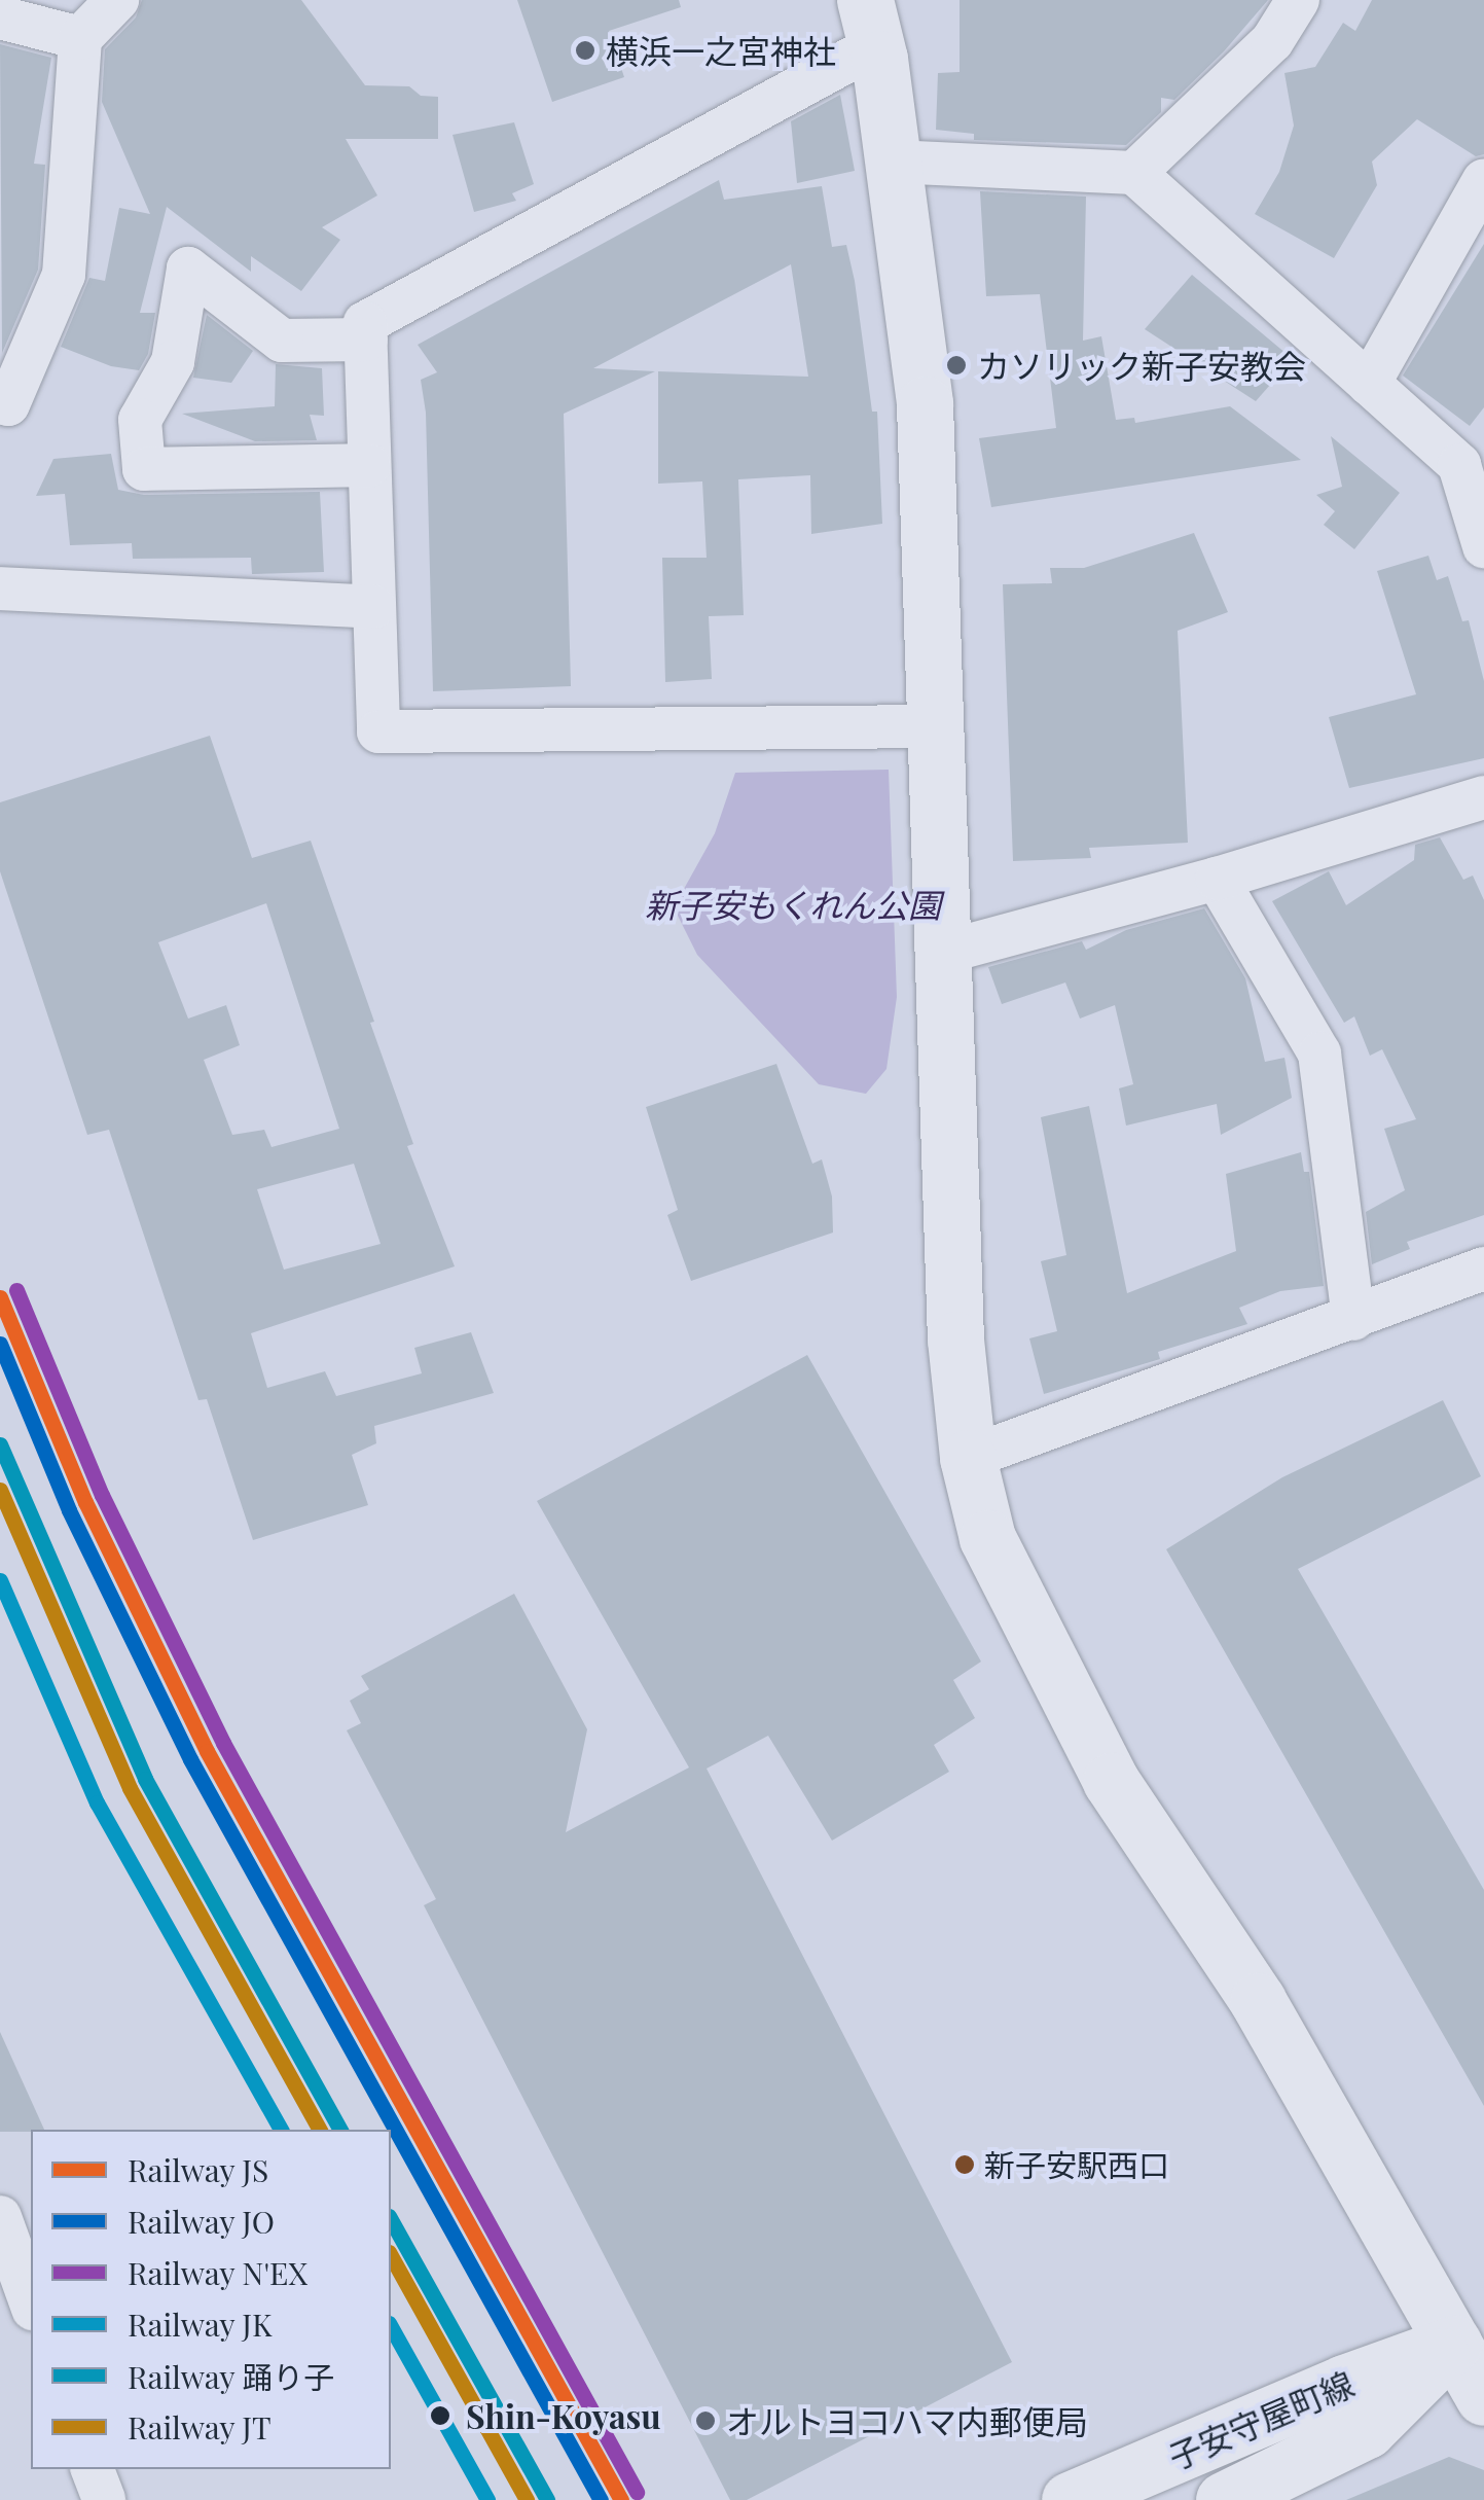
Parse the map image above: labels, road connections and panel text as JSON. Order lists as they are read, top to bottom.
{
  "streets": {
    "street": ["子安守屋町線"]
  },
  "parks": ["新子安もくれん公園"],
  "places": [
    "横浜一之宮神社",
    "カソリック新子安教会",
    "新子安駅西口",
    "Shin-Koyasu",
    "オルトヨコハマ内郵便局"
  ],
  "lines": [
    "rail line N'EX",
    "rail line JS",
    "rail line JO",
    "rail line 踊り子",
    "rail line JT",
    "rail line JK"
  ],
  "legend": [
    "Railway JS",
    "Railway JO",
    "Railway N'EX",
    "Railway JK",
    "Railway 踊り子",
    "Railway JT"
  ]
}
